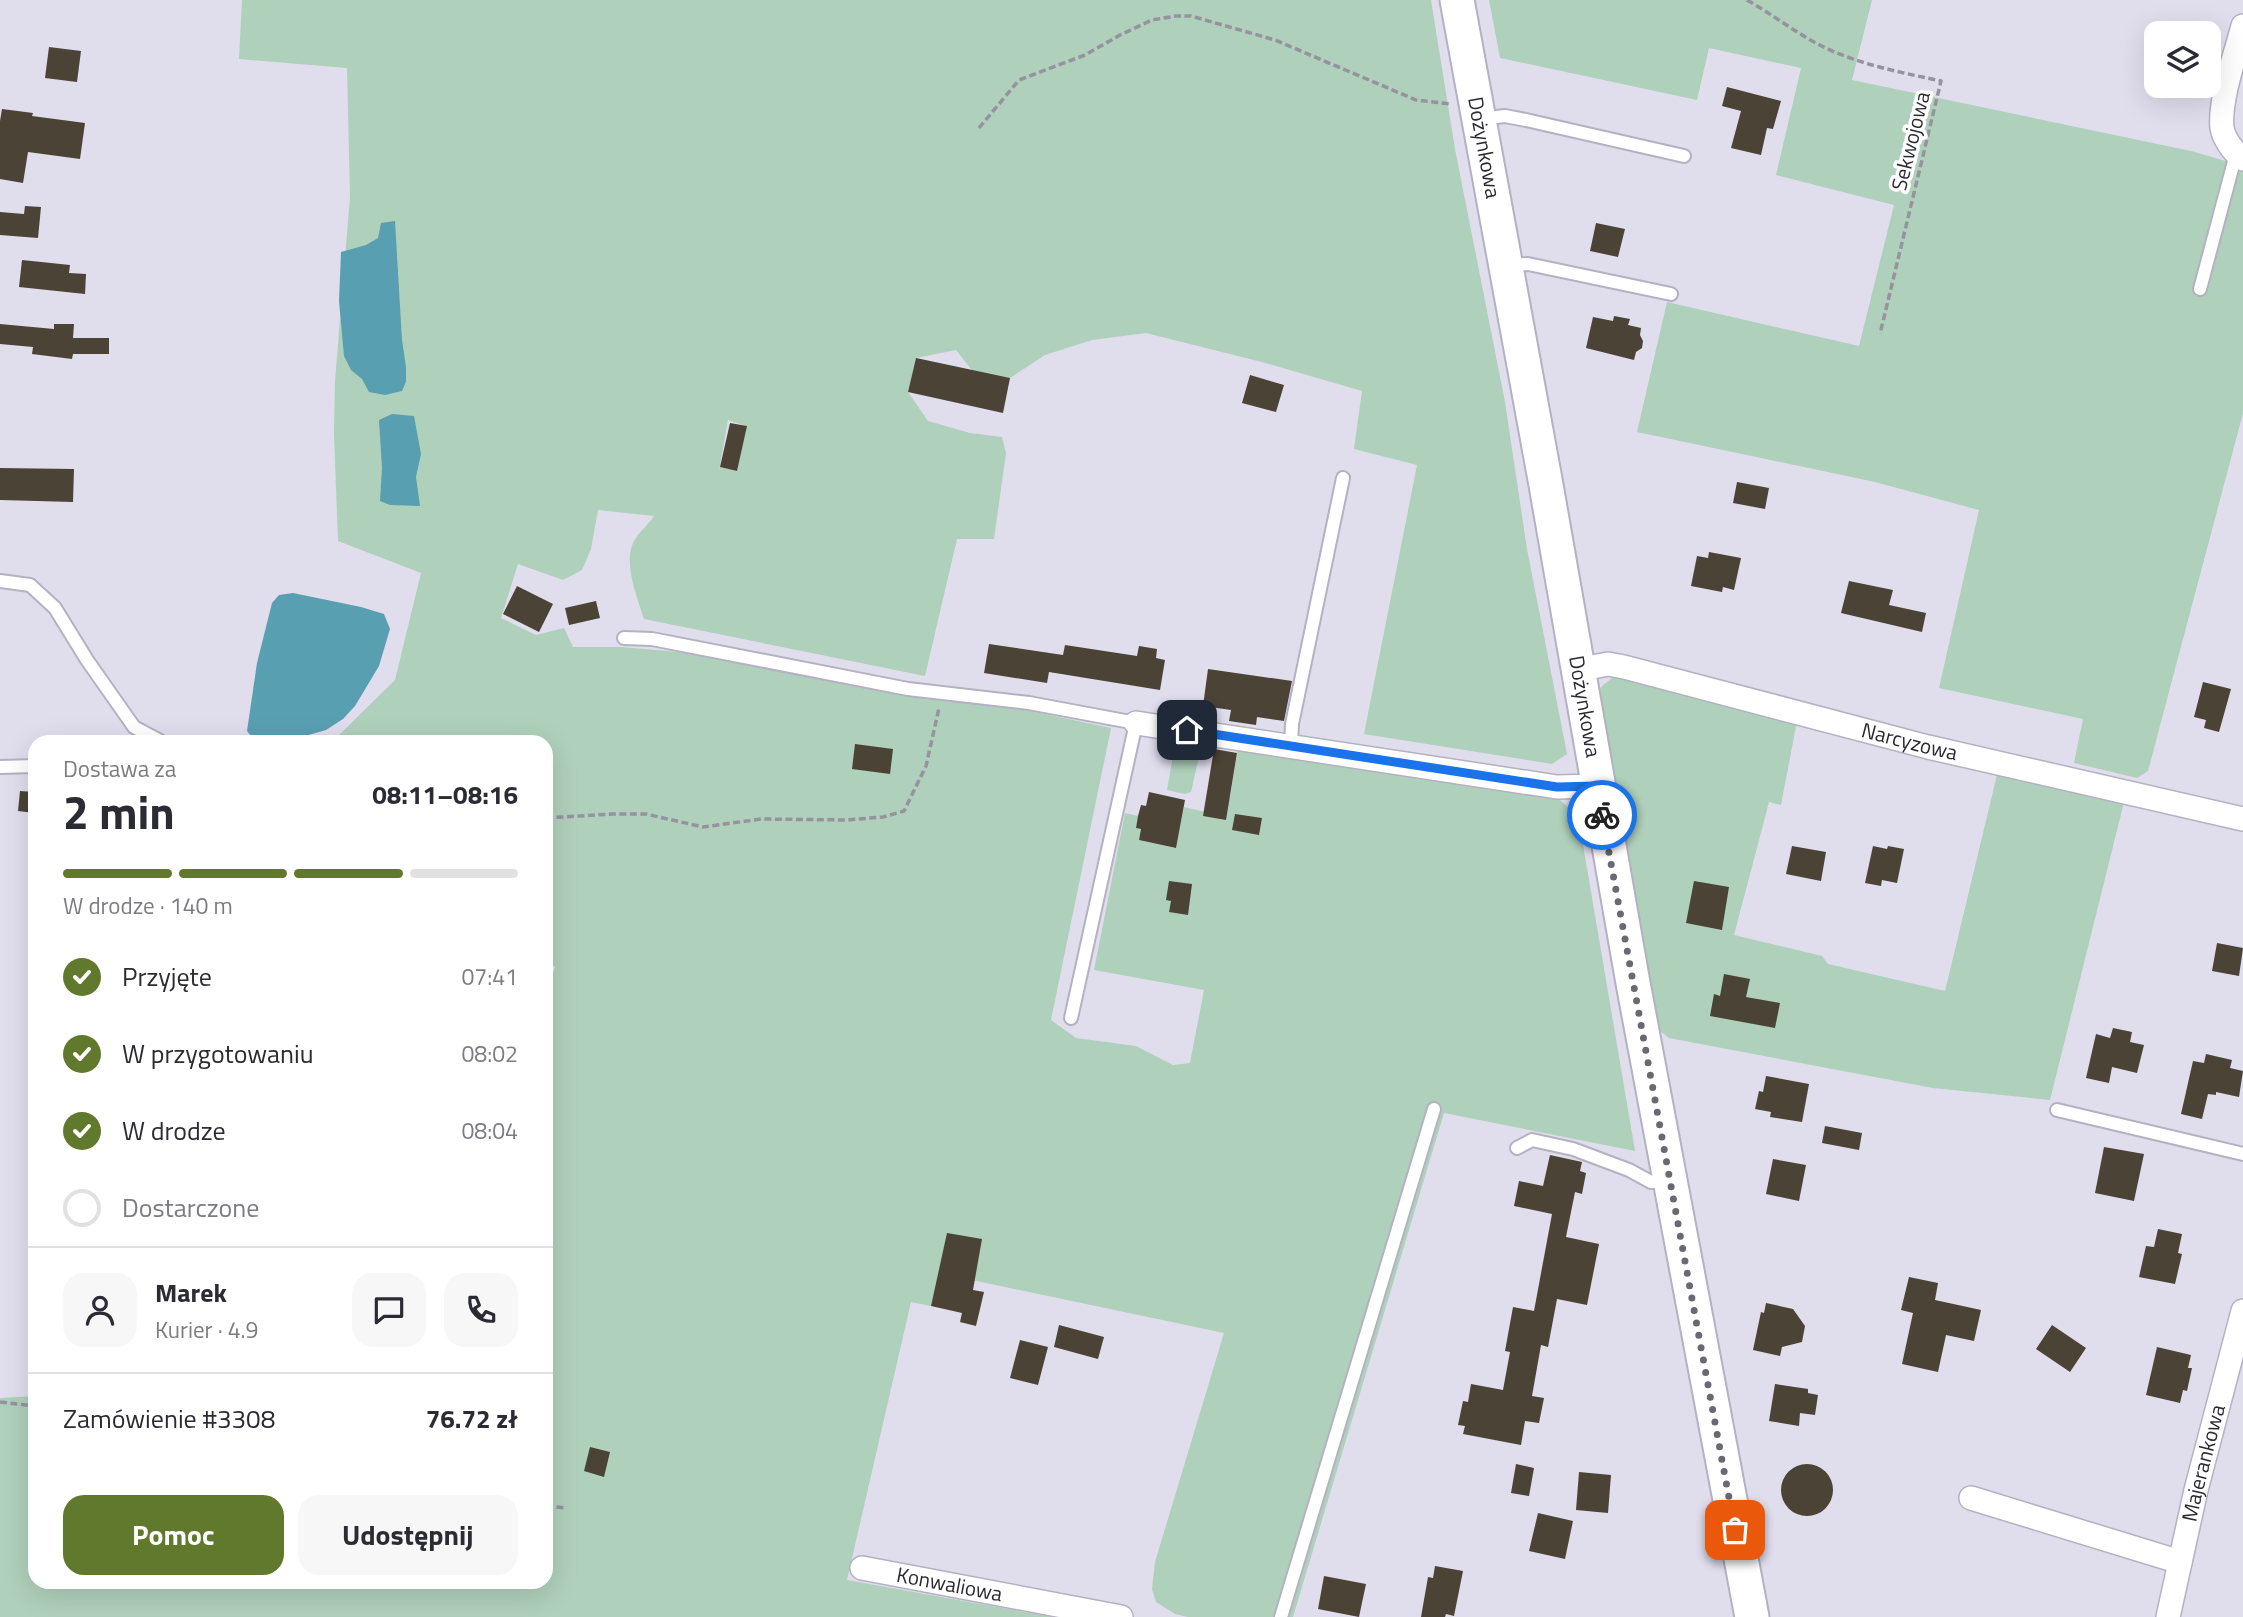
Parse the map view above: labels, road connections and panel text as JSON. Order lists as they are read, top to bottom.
{
  "streets": {
    "street": [
      "Dożynkowa",
      "Narcyzowa",
      "Majerankowa",
      "Konwaliowa"
    ],
    "path": ["Sekwojowa"]
  },
  "crossings": [
    ["Dożynkowa", "Narcyzowa"]
  ],
  "page": {
    "heading": ["2 min", "Dostawa za", "08:11–08:16"],
    "panel": [
      "Marek",
      "Kurier · 4.9",
      "Zamówienie #3308",
      "76.72 zł"
    ],
    "bar": "W drodze · 140 m",
    "list": [
      ["Przyjęte", "07:41"],
      ["W przygotowaniu", "08:02"],
      ["W drodze", "08:04"],
      "Dostarczone"
    ],
    "buttons": ["Pomoc", "Udostępnij"]
  }
}
